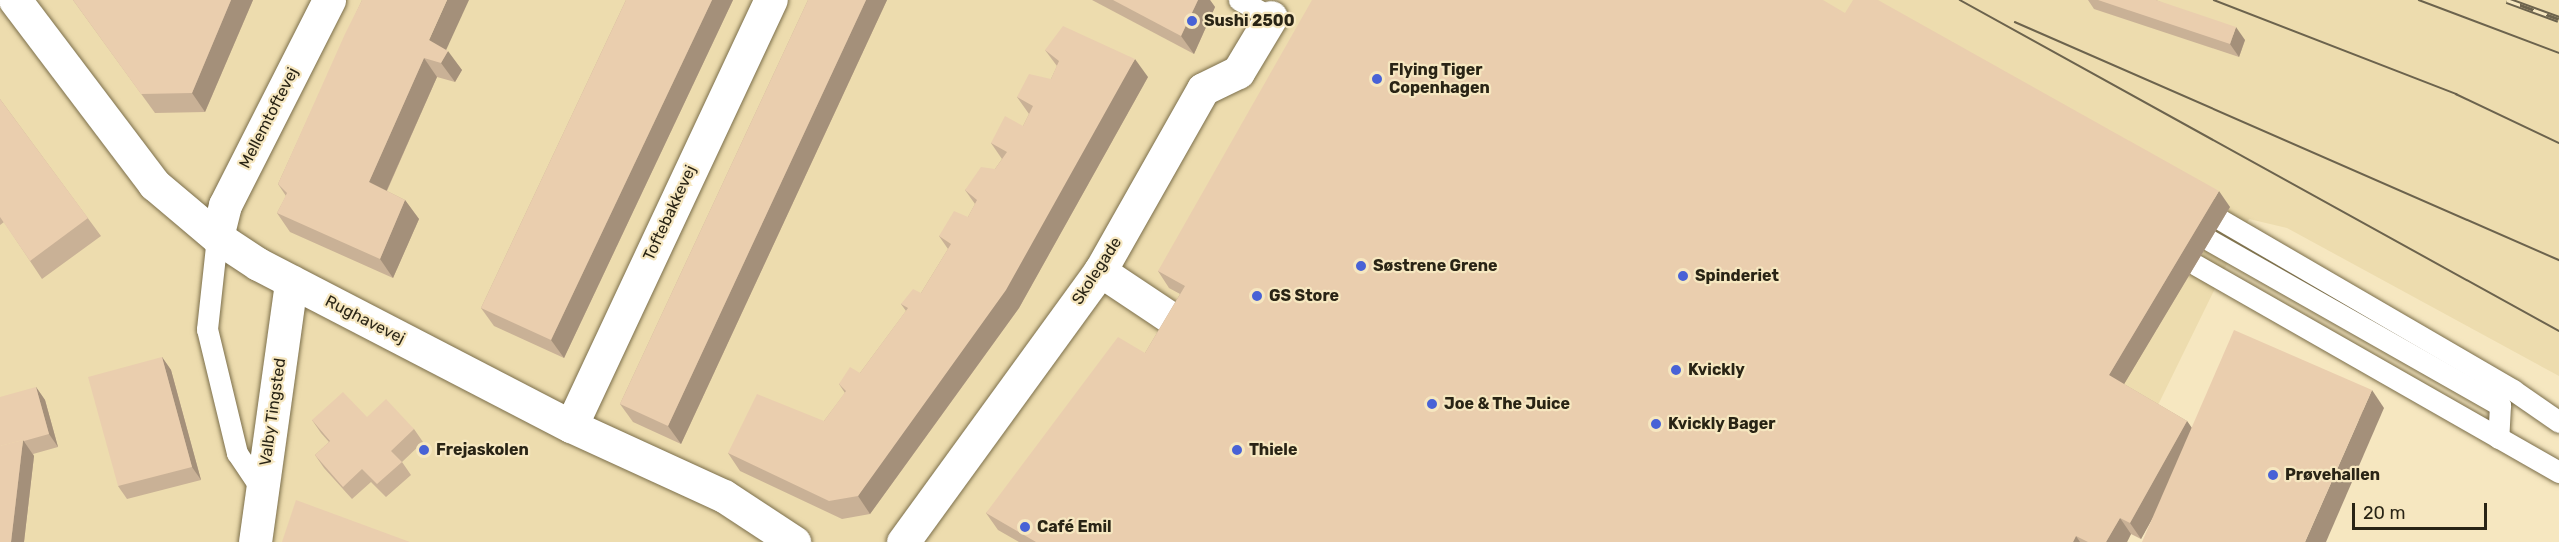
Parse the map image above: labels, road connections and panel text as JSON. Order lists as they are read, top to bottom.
{
  "streets": {
    "street": [
      "Mellemtoftevej",
      "Toftebakkevej",
      "Skolegade",
      "Rughavevej",
      "Valby Tingsted"
    ]
  },
  "crossings": [
    ["Mellemtoftevej", "Rughavevej"],
    ["Toftebakkevej", "Rughavevej"],
    ["Rughavevej", "Valby Tingsted"]
  ],
  "places": [
    "Sushi 2500",
    "Flying Tiger Copenhagen",
    "Søstrene Grene",
    "Spinderiet",
    "GS Store",
    "Kvickly",
    "Joe & The Juice",
    "Kvickly Bager",
    "Frejaskolen",
    "Thiele",
    "Prøvehallen",
    "Café Emil"
  ],
  "scale_bar": "20 m"
}
